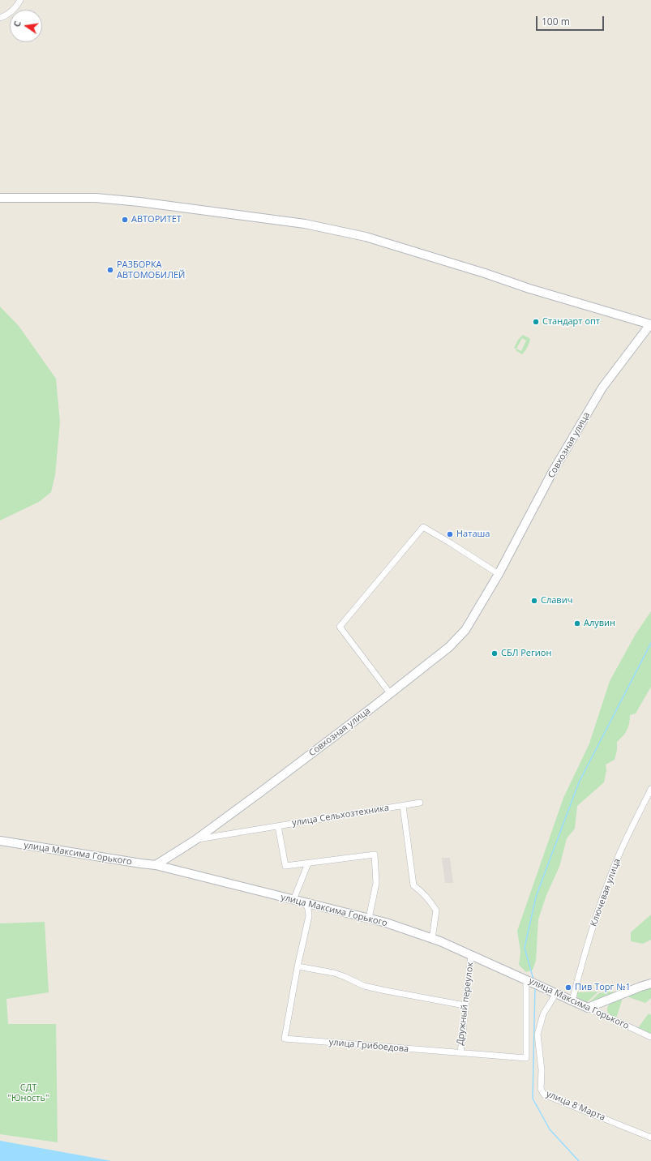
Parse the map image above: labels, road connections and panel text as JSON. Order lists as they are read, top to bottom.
{
  "streets": {
    "street": [
      "Совхозная улица",
      "улица Сельхозтехника",
      "улица Максима Горького",
      "Ключевая улица",
      "Дружный переулок",
      "улица Грибоедова",
      "улица 8 Марта"
    ]
  },
  "crossings": [
    ["Совхозная улица", "улица Сельхозтехника"],
    ["Совхозная улица", "улица Максима Горького"],
    ["улица Максима Горького", "Ключевая улица"],
    ["улица Максима Горького", "Дружный переулок"],
    ["улица Максима Горького", "улица Грибоедова"],
    ["улица Максима Горького", "улица 8 Марта"],
    ["Дружный переулок", "улица Грибоедова"]
  ],
  "parks": ["СДТ \"Юность\""],
  "places": [
    "АВТОРИТЕТ",
    "РАЗБОРКА АВТОМОБИЛЕЙ",
    "Стандарт опт",
    "Наташа",
    "Славич",
    "Алувин",
    "СБЛ Регион",
    "Пив Торг №1"
  ],
  "scale_bar": "100 m",
  "north": "left"
}
